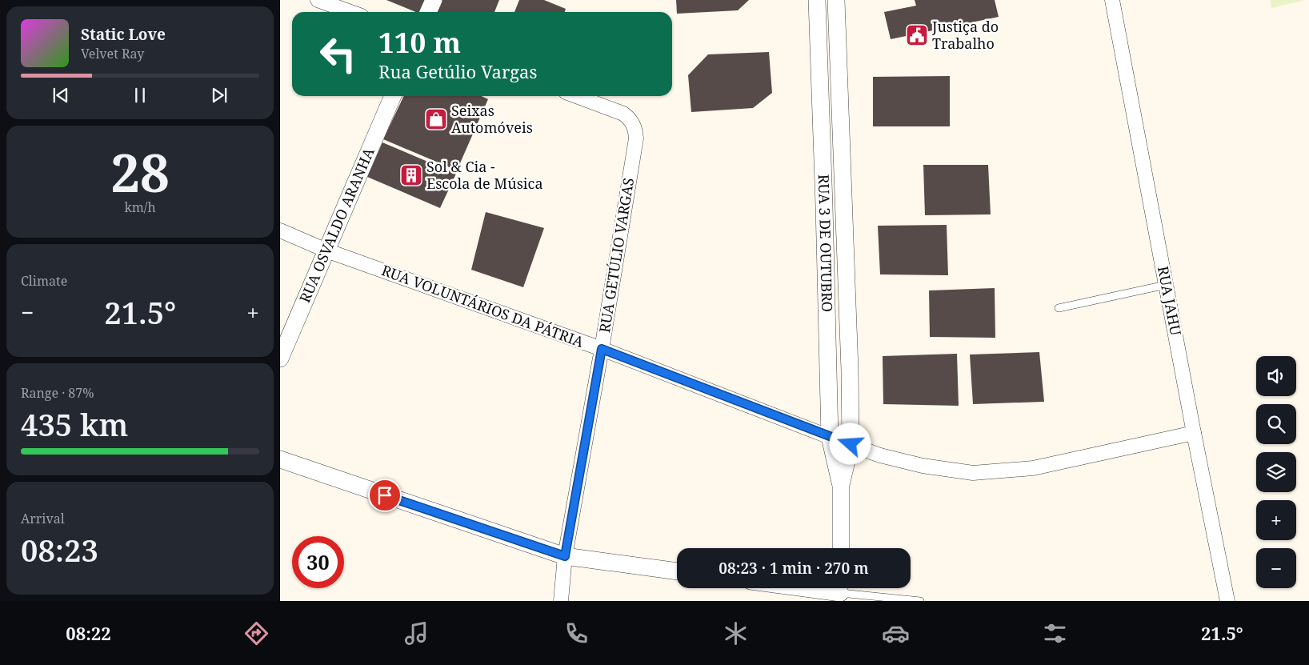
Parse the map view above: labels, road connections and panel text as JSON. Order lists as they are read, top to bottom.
{
  "streets": {
    "street": [
      "RUA OSVALDO ARANHA",
      "RUA 3 DE OUTUBRO",
      "RUA GETÚLIO VARGAS",
      "RUA JAHU",
      "RUA VOLUNTÁRIOS DA PÁTRIA"
    ]
  },
  "crossings": [
    ["RUA OSVALDO ARANHA", "RUA VOLUNTÁRIOS DA PÁTRIA"],
    ["RUA 3 DE OUTUBRO", "RUA VOLUNTÁRIOS DA PÁTRIA"],
    ["RUA GETÚLIO VARGAS", "RUA VOLUNTÁRIOS DA PÁTRIA"],
    ["RUA JAHU", "RUA VOLUNTÁRIOS DA PÁTRIA"]
  ],
  "places": {
    "public building": ["Justiça do Trabalho"],
    "shop": ["Seixas Automóveis"],
    "building": ["Sol & Cia - Escola de Música"]
  },
  "page": {
    "turn": ["110 m", "Rua Getúlio Vargas"],
    "song": ["Static Love", "Velvet Ray"],
    "tile": [
      ["28", "km/h"],
      "Climate",
      ["Range · 87%", "435 km"],
      ["Arrival", "08:23"]
    ],
    "heat": ["−", "21.5°", "+"],
    "map_buttons": ["+", "−"],
    "limit": "30",
    "trip": "08:23 · 1 min · 270 m",
    "tabs": ["08:22", "21.5°"]
  }
}
